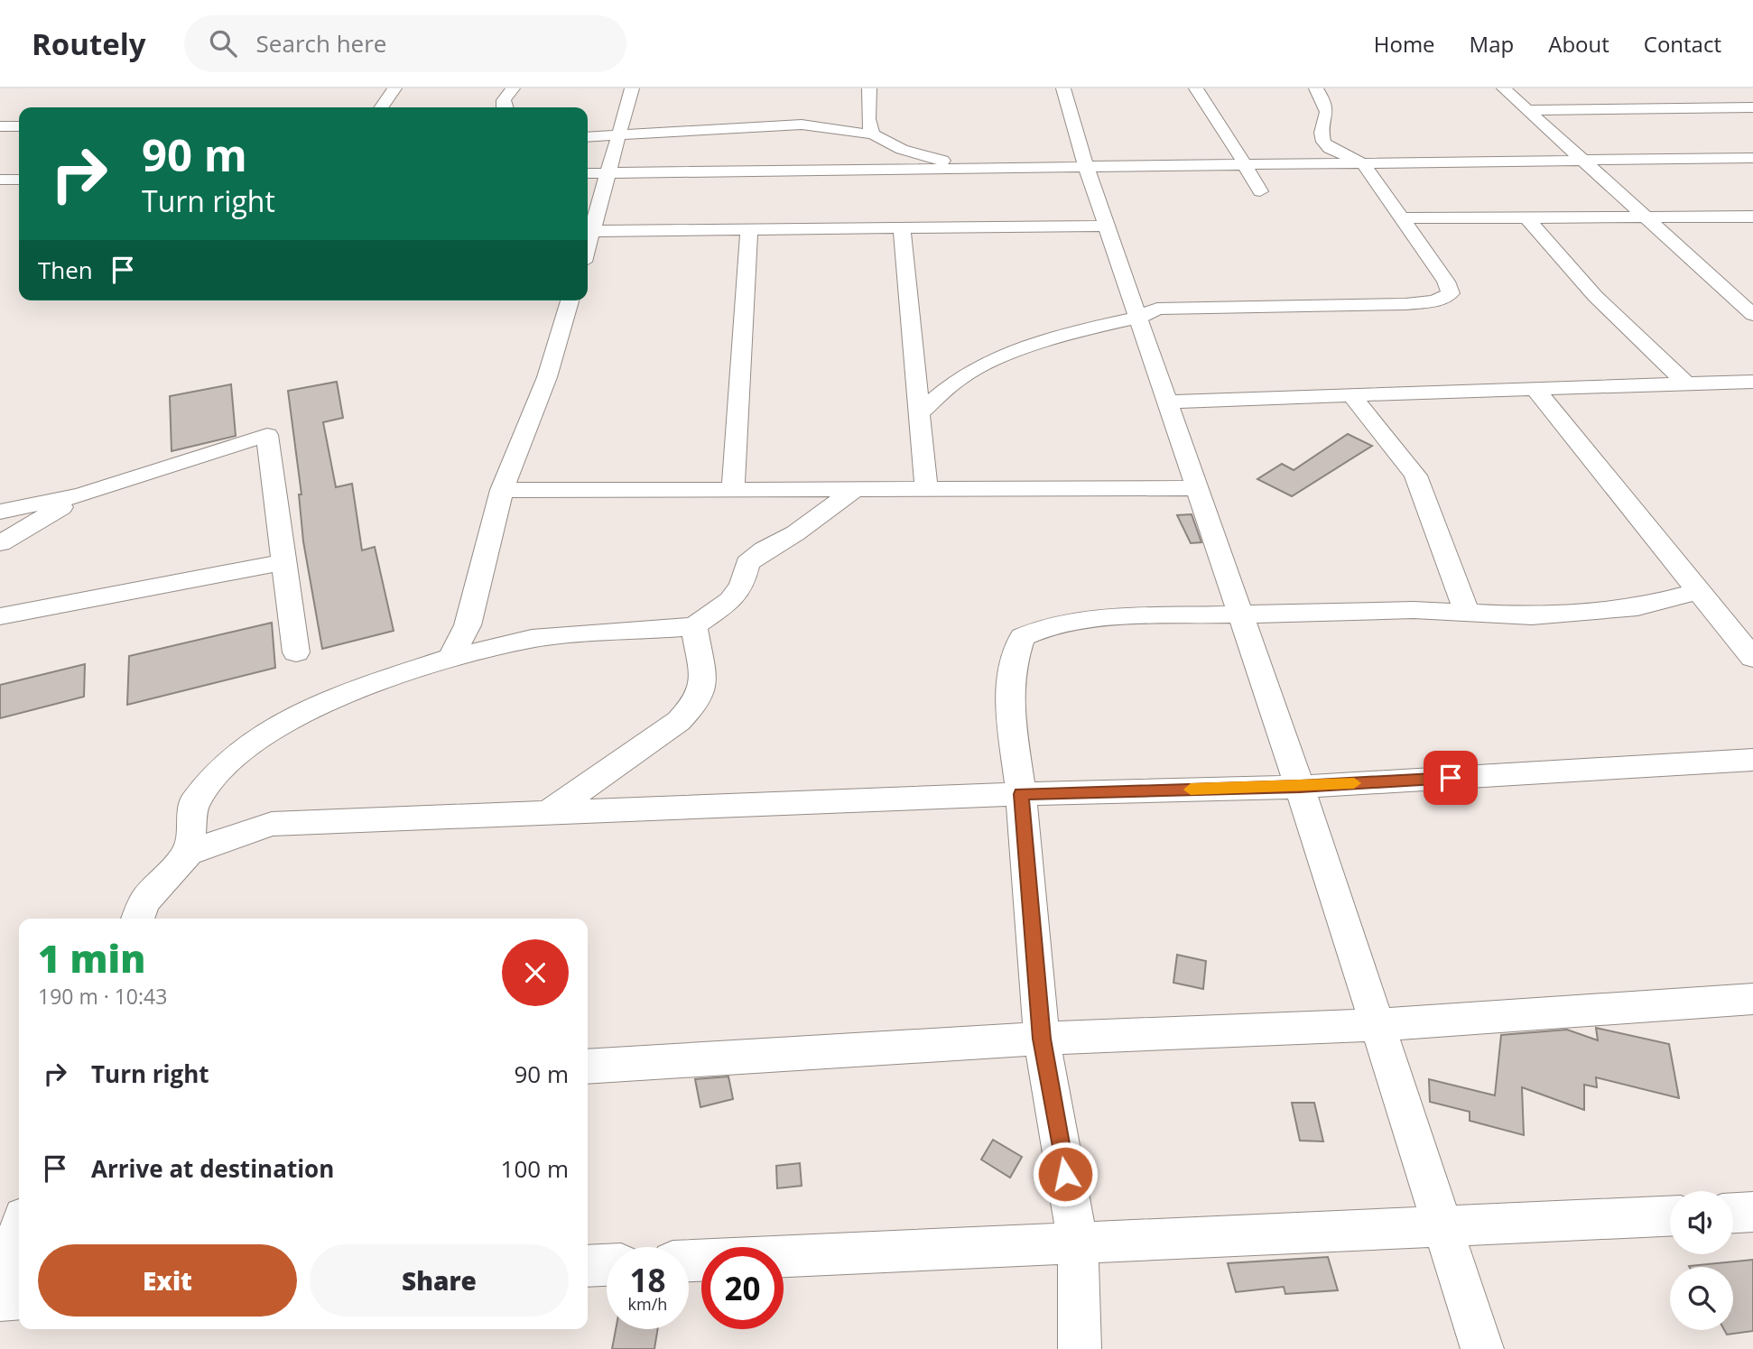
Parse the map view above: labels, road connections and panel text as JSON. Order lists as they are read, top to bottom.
{
  "page": {
    "header": "Routely",
    "search": "Search here",
    "nav": [
      "Home",
      "Map",
      "About",
      "Contact"
    ],
    "turn": ["90 m", "Turn right"],
    "then": "Then",
    "heading": ["1 min", "190 m · 10:43"],
    "list": [
      {
        "name": "Turn right",
        "value": "90 m"
      },
      {
        "name": "Arrive at destination",
        "value": "100 m"
      }
    ],
    "buttons": ["Exit", "Share"],
    "speed": "18 km/h",
    "limit": "20"
  }
}
